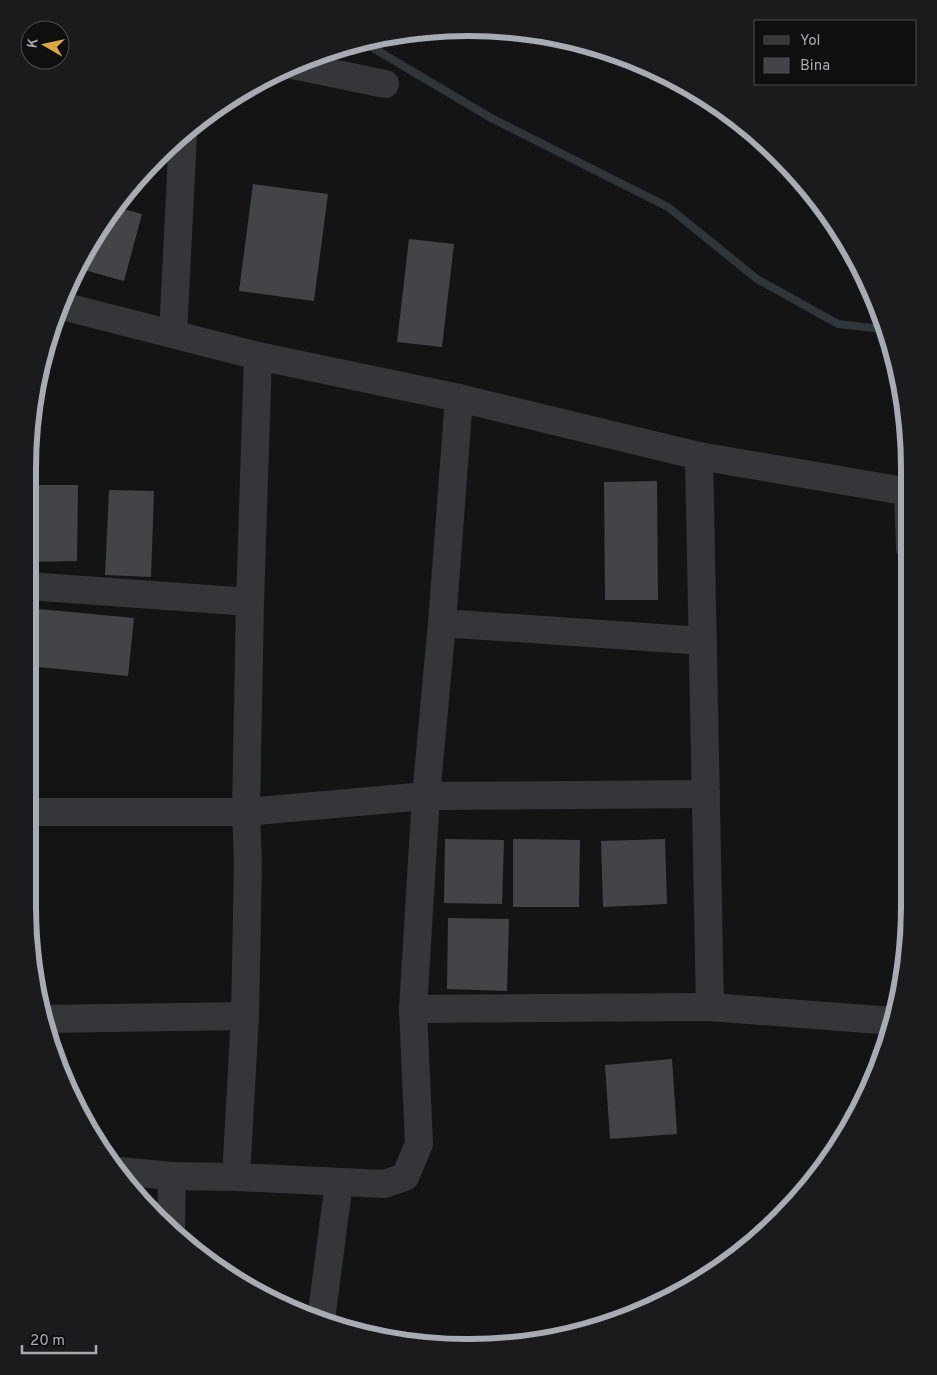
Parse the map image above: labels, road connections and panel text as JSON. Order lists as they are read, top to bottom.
{
  "legend": ["Yol", "Bina"],
  "scale_bar": "20 m",
  "north": "left"
}
